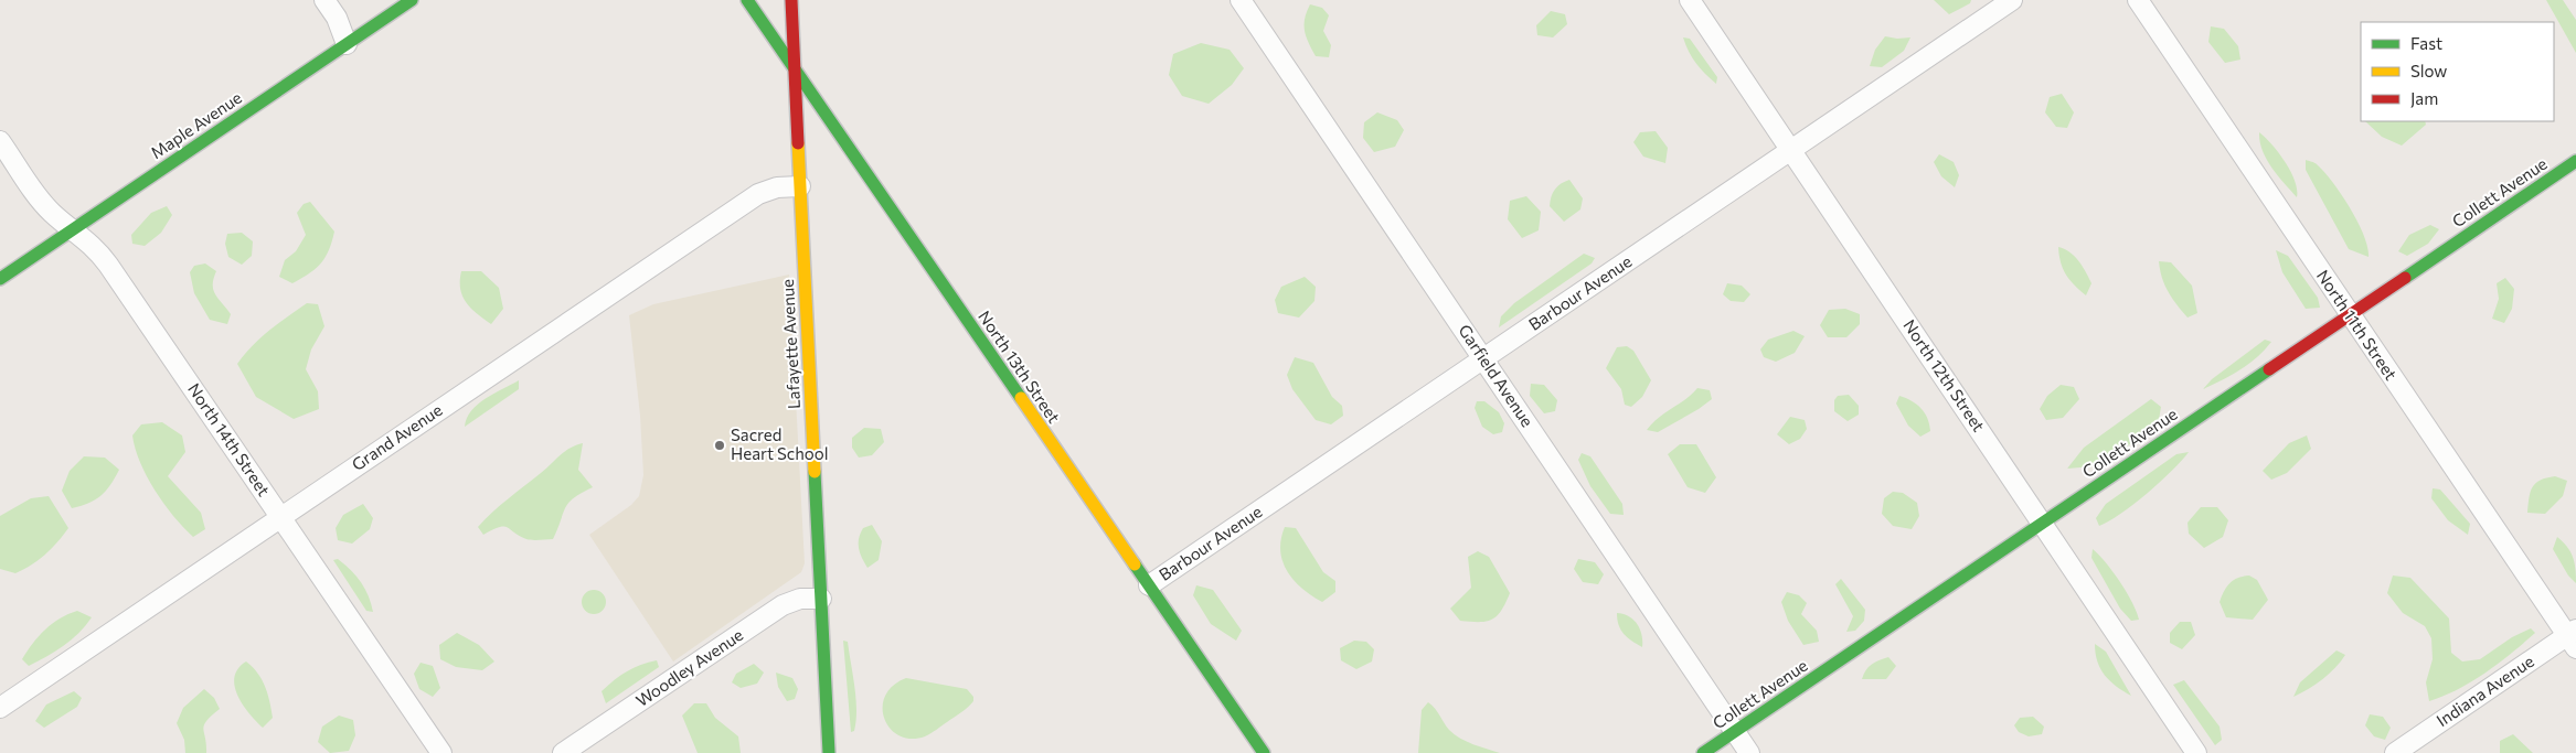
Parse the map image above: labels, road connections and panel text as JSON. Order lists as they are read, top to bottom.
{
  "streets": {
    "street": [
      "Maple Avenue",
      "Collett Avenue",
      "Barbour Avenue",
      "North 11th Street",
      "Lafayette Avenue",
      "North 13th Street",
      "Garfield Avenue",
      "North 12th Street",
      "Grand Avenue",
      "North 14th Street",
      "Woodley Avenue",
      "Indiana Avenue"
    ]
  },
  "crossings": [
    ["Maple Avenue", "North 14th Street"],
    ["Collett Avenue", "North 11th Street"],
    ["Collett Avenue", "Garfield Avenue"],
    ["Collett Avenue", "North 12th Street"],
    ["Barbour Avenue", "North 13th Street"],
    ["Barbour Avenue", "Garfield Avenue"],
    ["Barbour Avenue", "North 12th Street"],
    ["North 11th Street", "Indiana Avenue"],
    ["Lafayette Avenue", "North 13th Street"],
    ["Lafayette Avenue", "Grand Avenue"],
    ["Lafayette Avenue", "Woodley Avenue"],
    ["Grand Avenue", "North 14th Street"]
  ],
  "places": ["Sacred Heart School"],
  "legend": ["Fast", "Slow", "Jam"]
}
